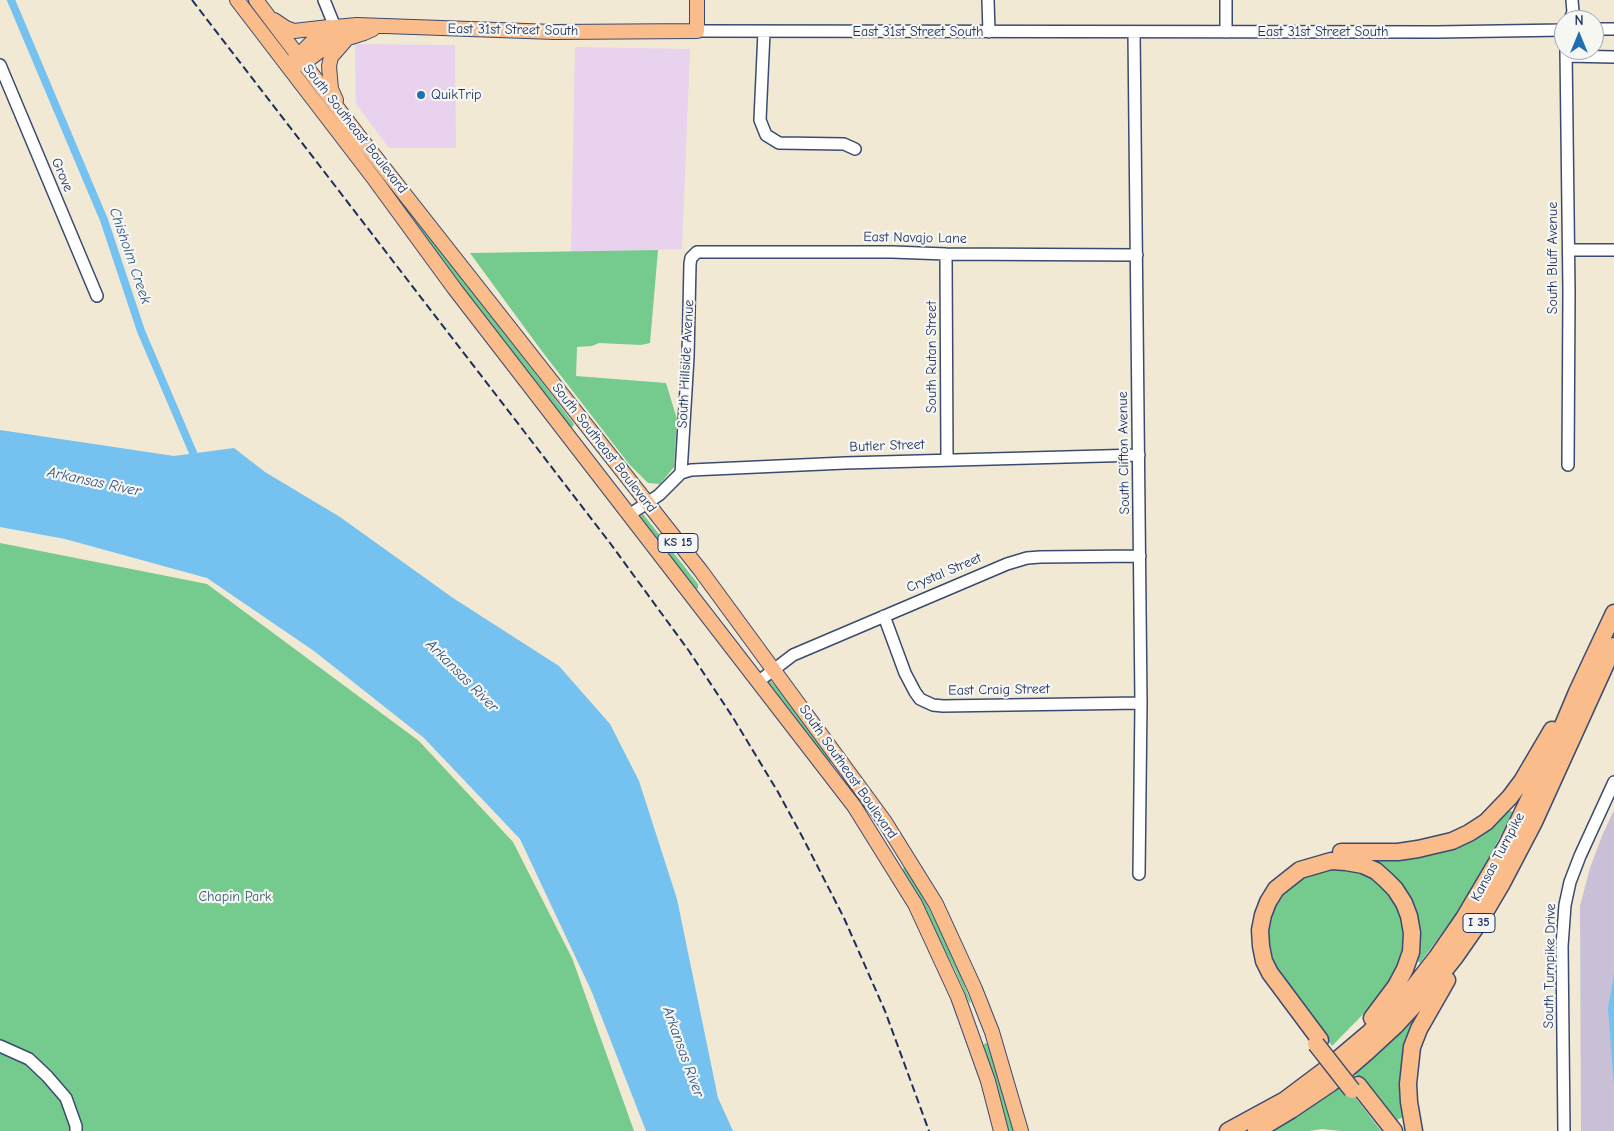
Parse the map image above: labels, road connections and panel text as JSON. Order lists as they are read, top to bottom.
{
  "streets": {
    "highway": ["Kansas Turnpike", "I 35"],
    "main road": ["East 31st Street South", "South Southeast Boulevard", "KS 15"],
    "street": [
      "Grove",
      "East Navajo Lane",
      "South Bluff Avenue",
      "South Rutan Street",
      "South Hillside Avenue",
      "Butler Street",
      "South Clifton Avenue",
      "Crystal Street",
      "East Craig Street",
      "South Turnpike Drive"
    ]
  },
  "crossings": [
    ["East 31st Street South", "South Southeast Boulevard"],
    ["East 31st Street South", "South Clifton Avenue"],
    ["South Southeast Boulevard", "Crystal Street"],
    ["East Navajo Lane", "South Rutan Street"],
    ["East Navajo Lane", "South Hillside Avenue"],
    ["East Navajo Lane", "South Clifton Avenue"],
    ["South Rutan Street", "Butler Street"],
    ["South Hillside Avenue", "Butler Street"],
    ["Butler Street", "South Clifton Avenue"],
    ["South Clifton Avenue", "Crystal Street"],
    ["South Clifton Avenue", "East Craig Street"],
    ["Crystal Street", "East Craig Street"]
  ],
  "water": ["Chisholm Creek", "Arkansas River"],
  "parks": ["Chapin Park"],
  "places": ["QuikTrip"],
  "north": "top"
}
